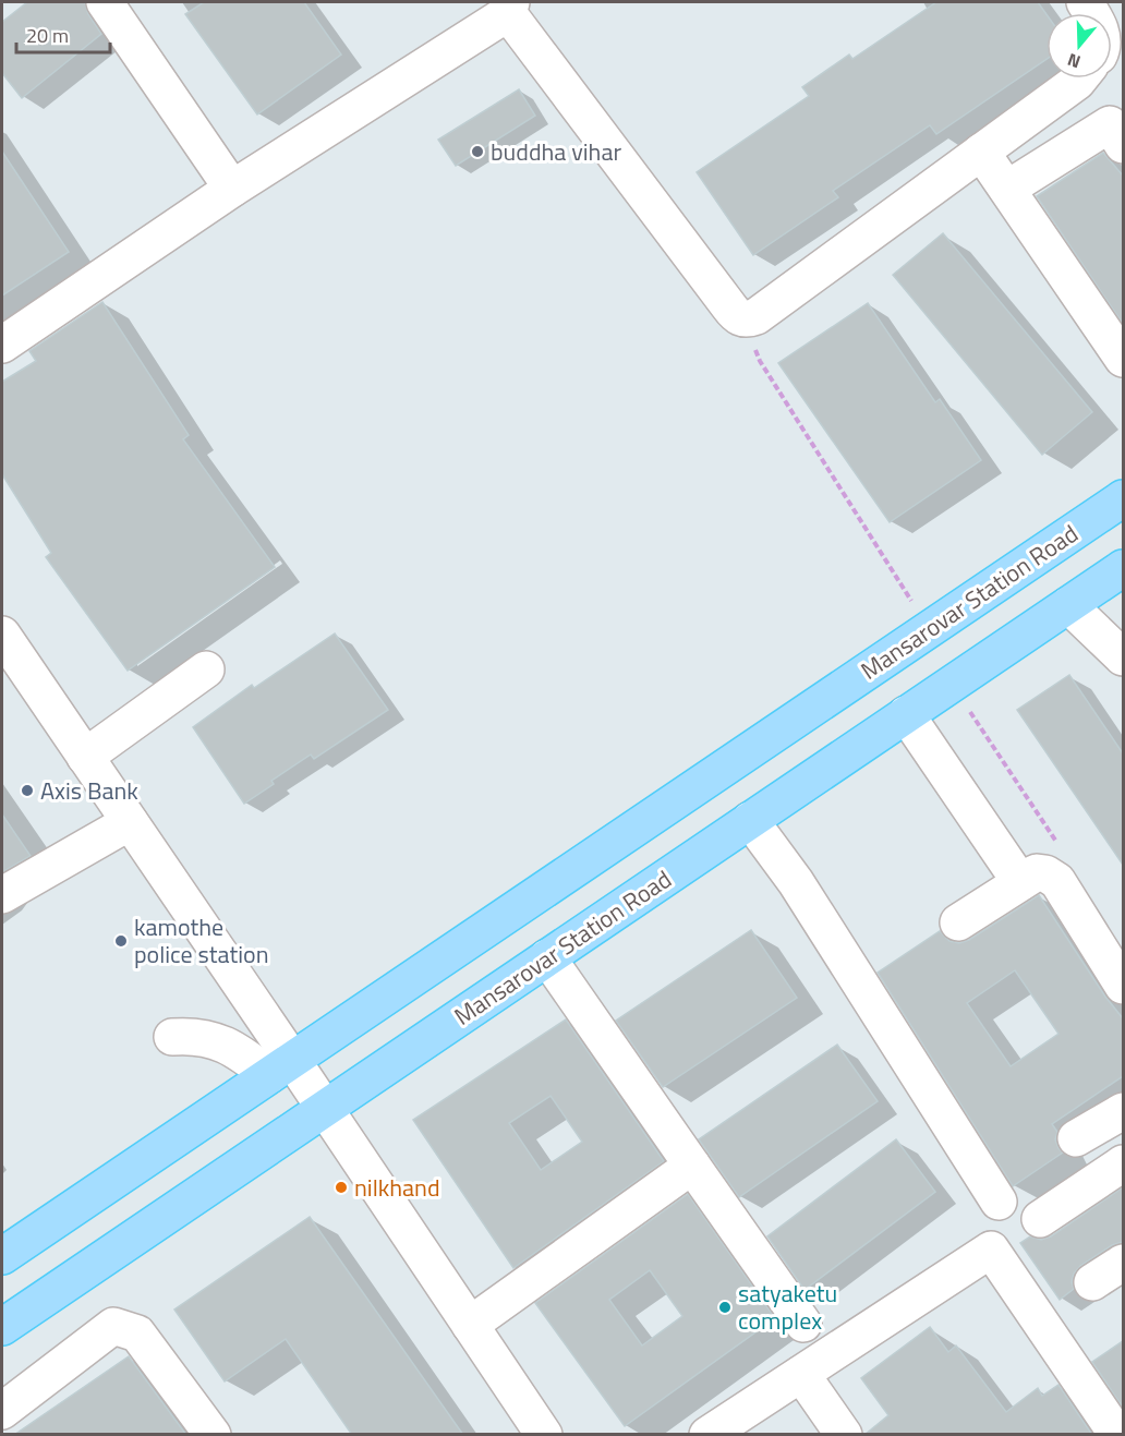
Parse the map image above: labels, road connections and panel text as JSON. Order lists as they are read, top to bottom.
{
  "streets": {
    "main road": ["Mansarovar Station Road"]
  },
  "places": [
    "buddha vihar",
    "Axis Bank",
    "kamothe police station",
    "nilkhand",
    "satyaketu complex"
  ],
  "scale_bar": "20 m",
  "north": "bottom"
}
